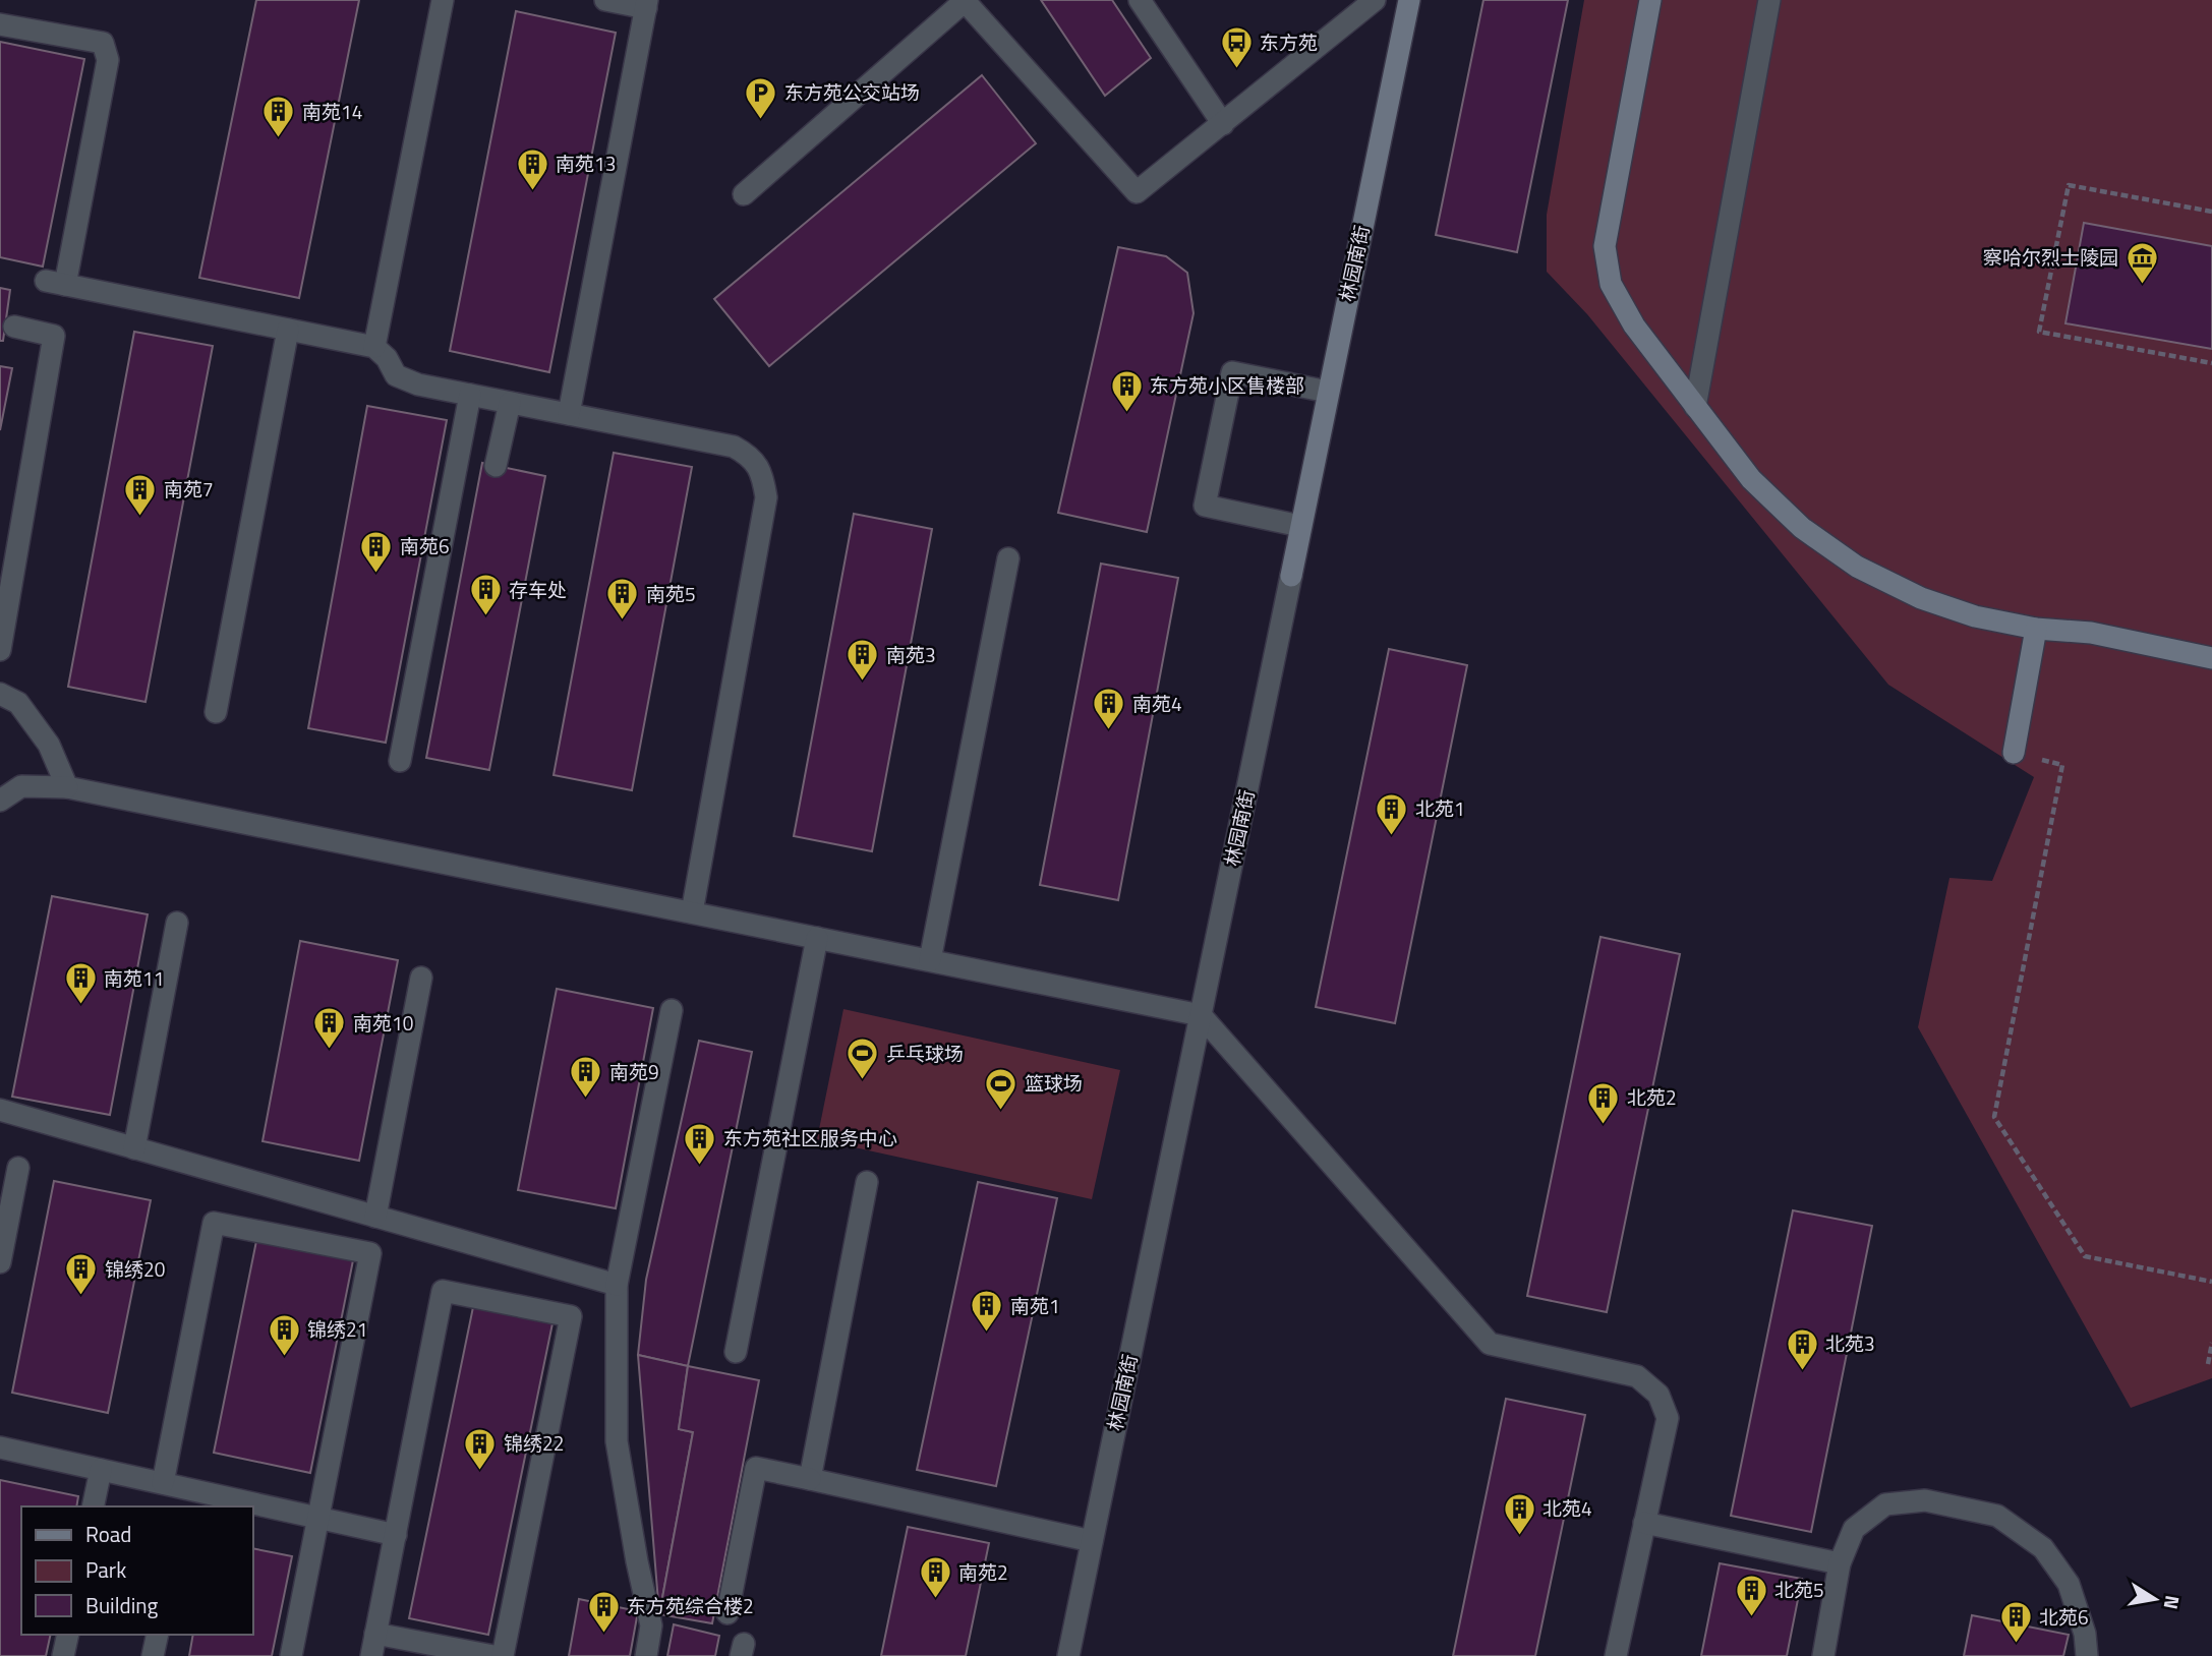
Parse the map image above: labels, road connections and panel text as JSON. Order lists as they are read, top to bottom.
{
  "streets": {
    "street": ["林园南街"]
  },
  "places": {
    "bus stop": ["东方苑"],
    "parking": ["东方苑公交站场"],
    "building": [
      "南苑14",
      "南苑13",
      "东方苑小区售楼部",
      "南苑7",
      "南苑6",
      "存车处",
      "南苑5",
      "南苑3",
      "南苑4",
      "北苑1",
      "南苑11",
      "南苑10",
      "南苑9",
      "北苑2",
      "东方苑社区服务中心",
      "锦绣20",
      "南苑1",
      "锦绣21",
      "北苑3",
      "锦绣22",
      "北苑4",
      "南苑2",
      "北苑5",
      "东方苑综合楼2",
      "北苑6"
    ],
    "museum": ["察哈尔烈士陵园"],
    "sports": ["乒乓球场", "篮球场"]
  },
  "legend": ["Road", "Park", "Building"],
  "north": "right"
}
